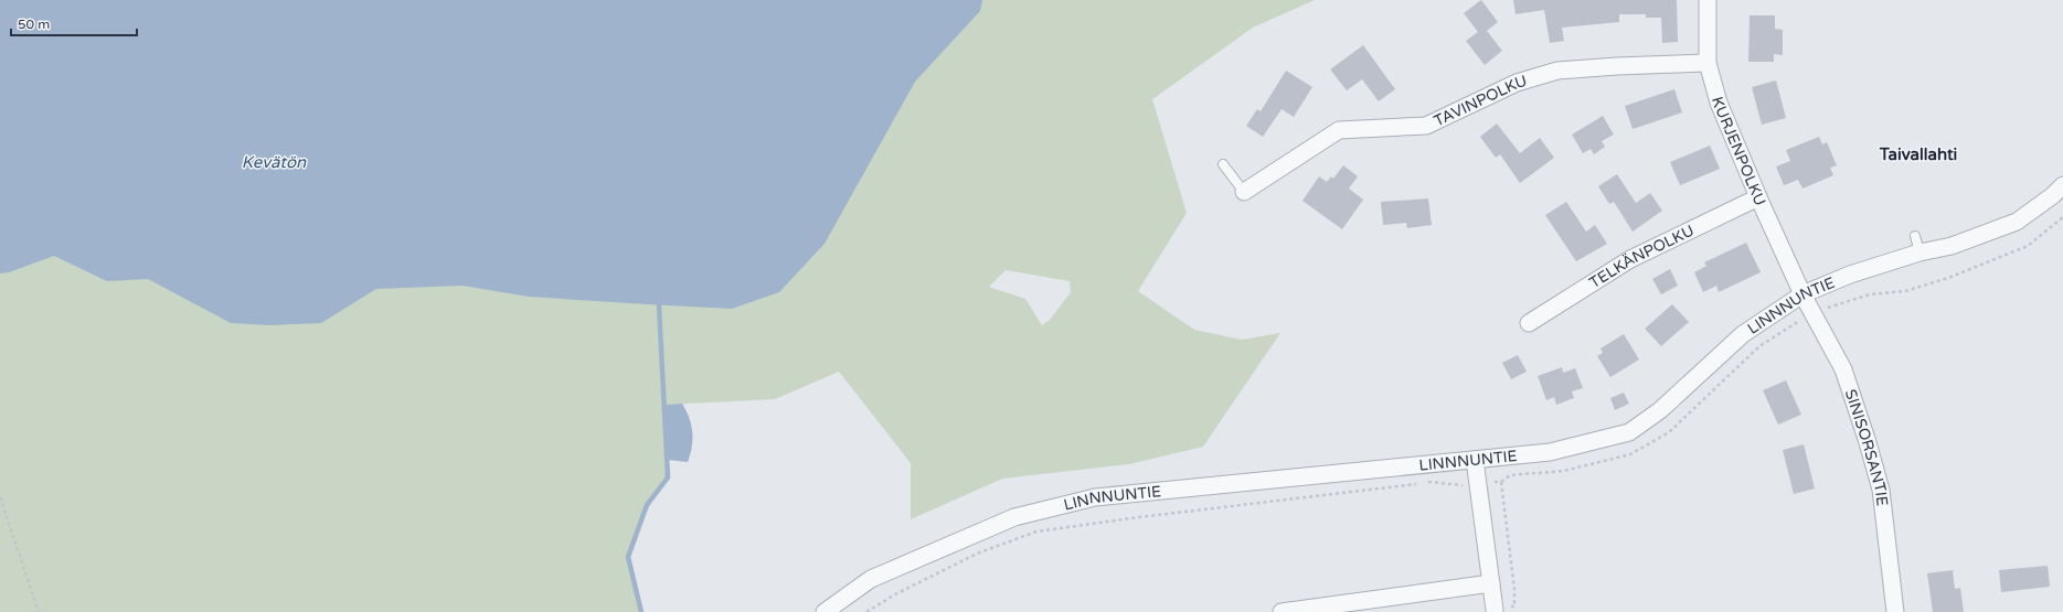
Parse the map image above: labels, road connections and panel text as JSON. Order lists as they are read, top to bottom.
{
  "streets": {
    "street": [
      "TAVINPOLKU",
      "KURJENPOLKU",
      "TELKÄNPOLKU",
      "LINNNUNTIE",
      "SINISORSANTIE"
    ]
  },
  "crossings": [
    ["TAVINPOLKU", "KURJENPOLKU"],
    ["KURJENPOLKU", "TELKÄNPOLKU"],
    ["KURJENPOLKU", "LINNNUNTIE"],
    ["KURJENPOLKU", "SINISORSANTIE"],
    ["LINNNUNTIE", "SINISORSANTIE"]
  ],
  "districts": ["Taivallahti"],
  "water": ["Kevätön"],
  "scale_bar": "50 m"
}
